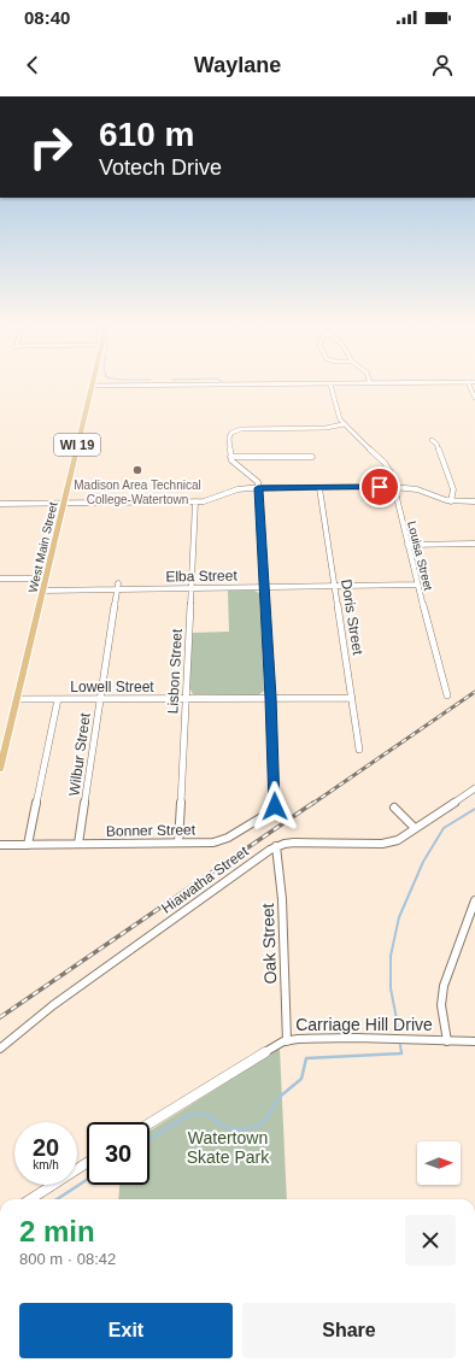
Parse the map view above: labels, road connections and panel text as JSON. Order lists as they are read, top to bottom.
{
  "streets": {
    "main road": ["WI 19", "West Main Street"],
    "street": [
      "Louisa Street",
      "Elba Street",
      "Doris Street",
      "Lisbon Street",
      "Lowell Street",
      "Wilbur Street",
      "Bonner Street",
      "Hiawatha Street",
      "Oak Street",
      "Carriage Hill Drive"
    ]
  },
  "crossings": [
    ["West Main Street", "Elba Street"],
    ["West Main Street", "Lowell Street"],
    ["Louisa Street", "Elba Street"],
    ["Elba Street", "Doris Street"],
    ["Elba Street", "Lisbon Street"],
    ["Elba Street", "Wilbur Street"],
    ["Doris Street", "Lowell Street"],
    ["Lisbon Street", "Lowell Street"],
    ["Lisbon Street", "Bonner Street"],
    ["Lowell Street", "Wilbur Street"],
    ["Lowell Street", "Bonner Street"],
    ["Wilbur Street", "Bonner Street"],
    ["Hiawatha Street", "Oak Street"],
    ["Oak Street", "Carriage Hill Drive"]
  ],
  "parks": ["Watertown Skate Park"],
  "places": ["Madison Area Technical College-Watertown"],
  "north": "right",
  "page": {
    "status": "08:40",
    "header": "Waylane",
    "turn": ["610 m", "Votech Drive"],
    "speed": "20 km/h",
    "limit": "30",
    "heading": ["2 min", "800 m · 08:42"],
    "buttons": ["Exit", "Share"]
  }
}
